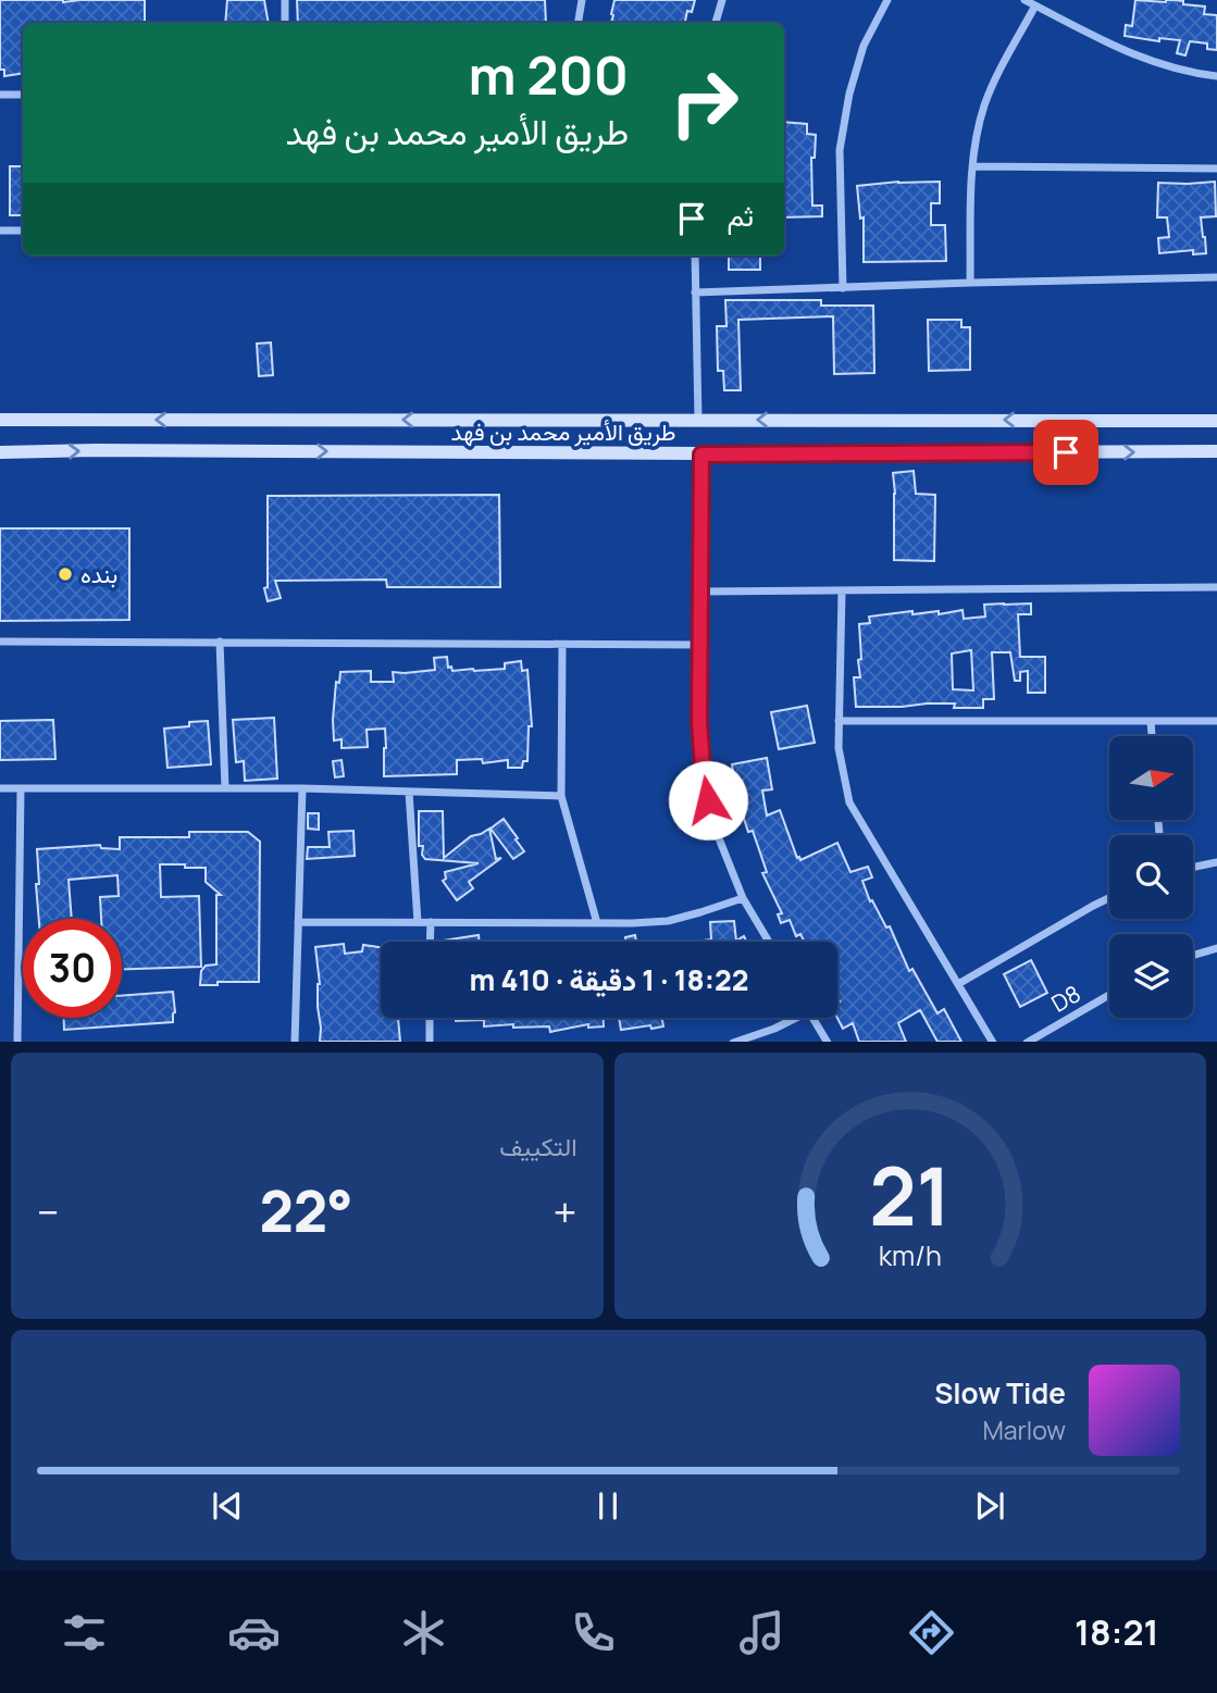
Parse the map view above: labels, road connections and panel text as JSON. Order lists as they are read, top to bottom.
{
  "streets": {
    "street": ["طريق الأمير محمد بن فهد", "D8"]
  },
  "places": ["بنده"],
  "north": "right",
  "page": {
    "turn": ["200 m", "طريق الأمير محمد بن فهد"],
    "then": "ثم",
    "limit": "30",
    "trip": "18:22 · 1 دقيقة · 410 m",
    "tile": "التكييف",
    "heat": ["−", "22°", "+"],
    "song": ["Slow Tide", "Marlow"],
    "tabs": "18:21",
    "gauge": ["21", "km/h"]
  }
}
